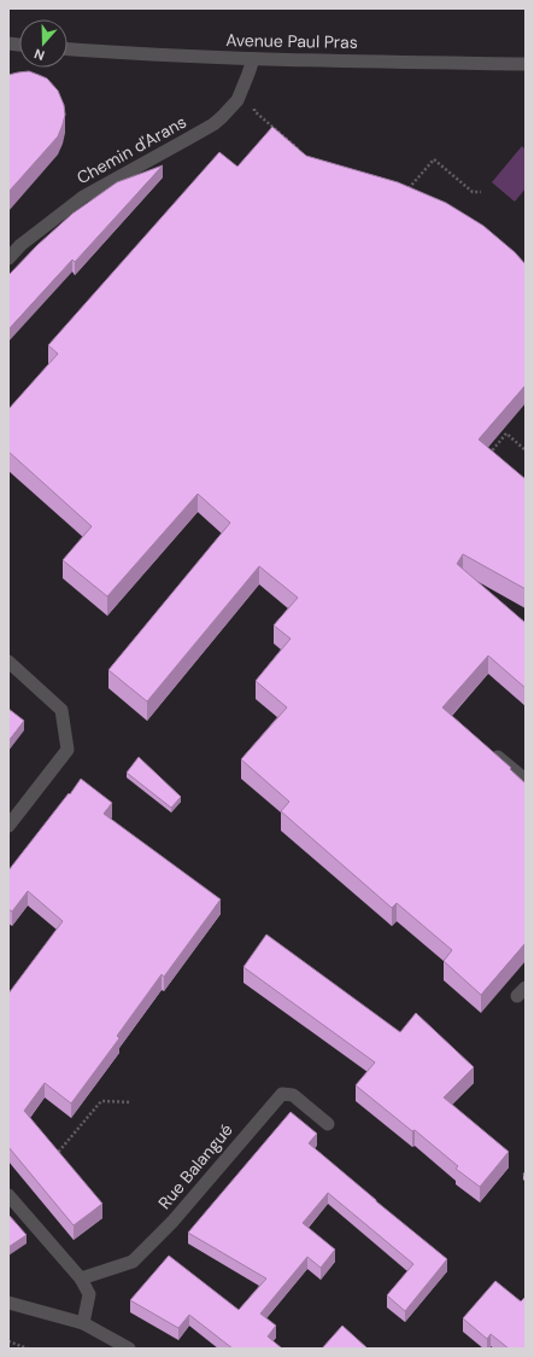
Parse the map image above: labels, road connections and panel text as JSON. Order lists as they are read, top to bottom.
{
  "streets": {
    "street": ["Avenue Paul Pras", "Chemin d'Arans", "Rue Balangué"]
  },
  "crossings": [
    ["Avenue Paul Pras", "Chemin d'Arans"]
  ],
  "north": "bottom"
}
